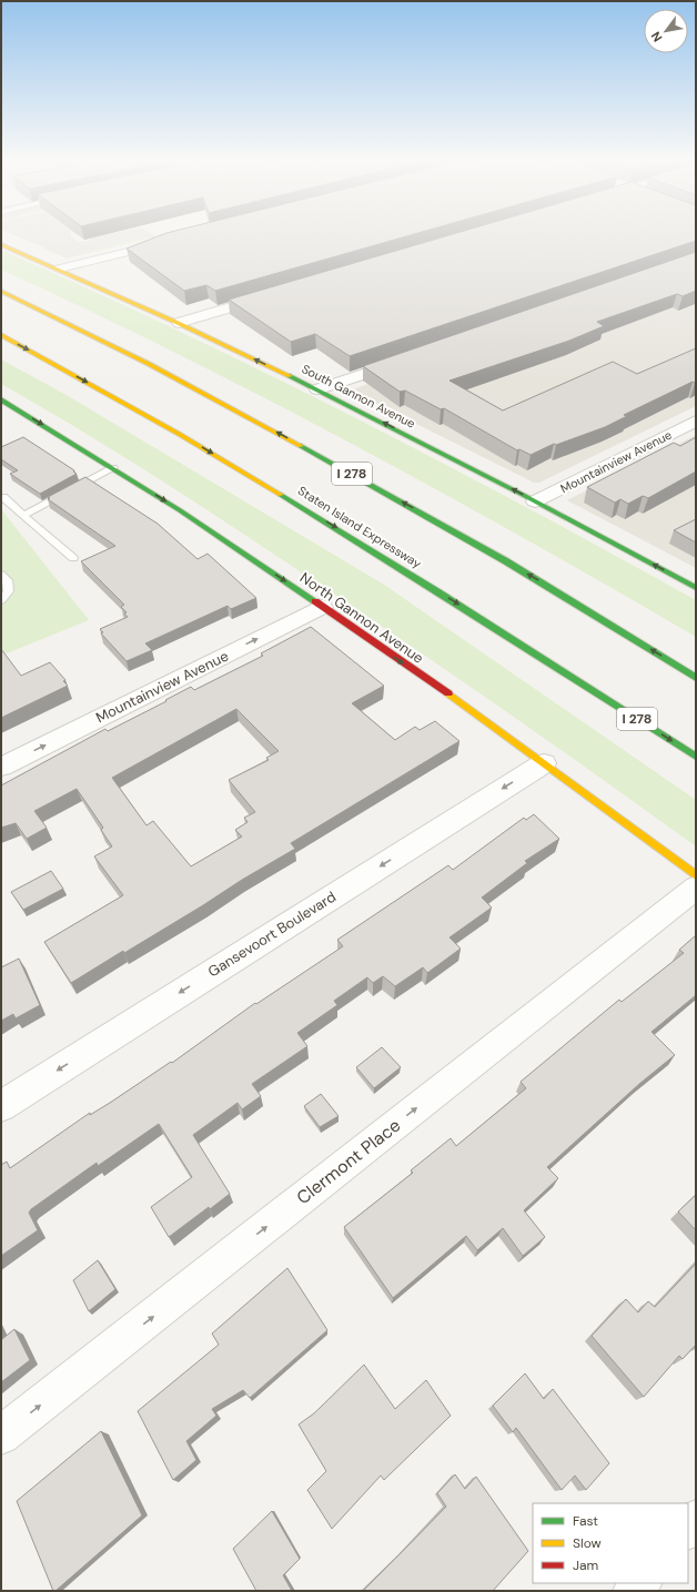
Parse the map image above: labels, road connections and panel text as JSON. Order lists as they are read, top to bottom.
{
  "streets": {
    "main road": [
      "South Gannon Avenue",
      "I 278",
      "Staten Island Expressway",
      "North Gannon Avenue"
    ],
    "street": ["Mountainview Avenue", "Gansevoort Boulevard", "Clermont Place"]
  },
  "crossings": [
    ["South Gannon Avenue", "Mountainview Avenue"],
    ["Mountainview Avenue", "North Gannon Avenue"],
    ["North Gannon Avenue", "Gansevoort Boulevard"]
  ],
  "one_way": [
    "Mountainview Avenue",
    "North Gannon Avenue",
    "Gansevoort Boulevard",
    "Clermont Place"
  ],
  "legend": ["Fast", "Slow", "Jam"],
  "north": "bottom left"
}
